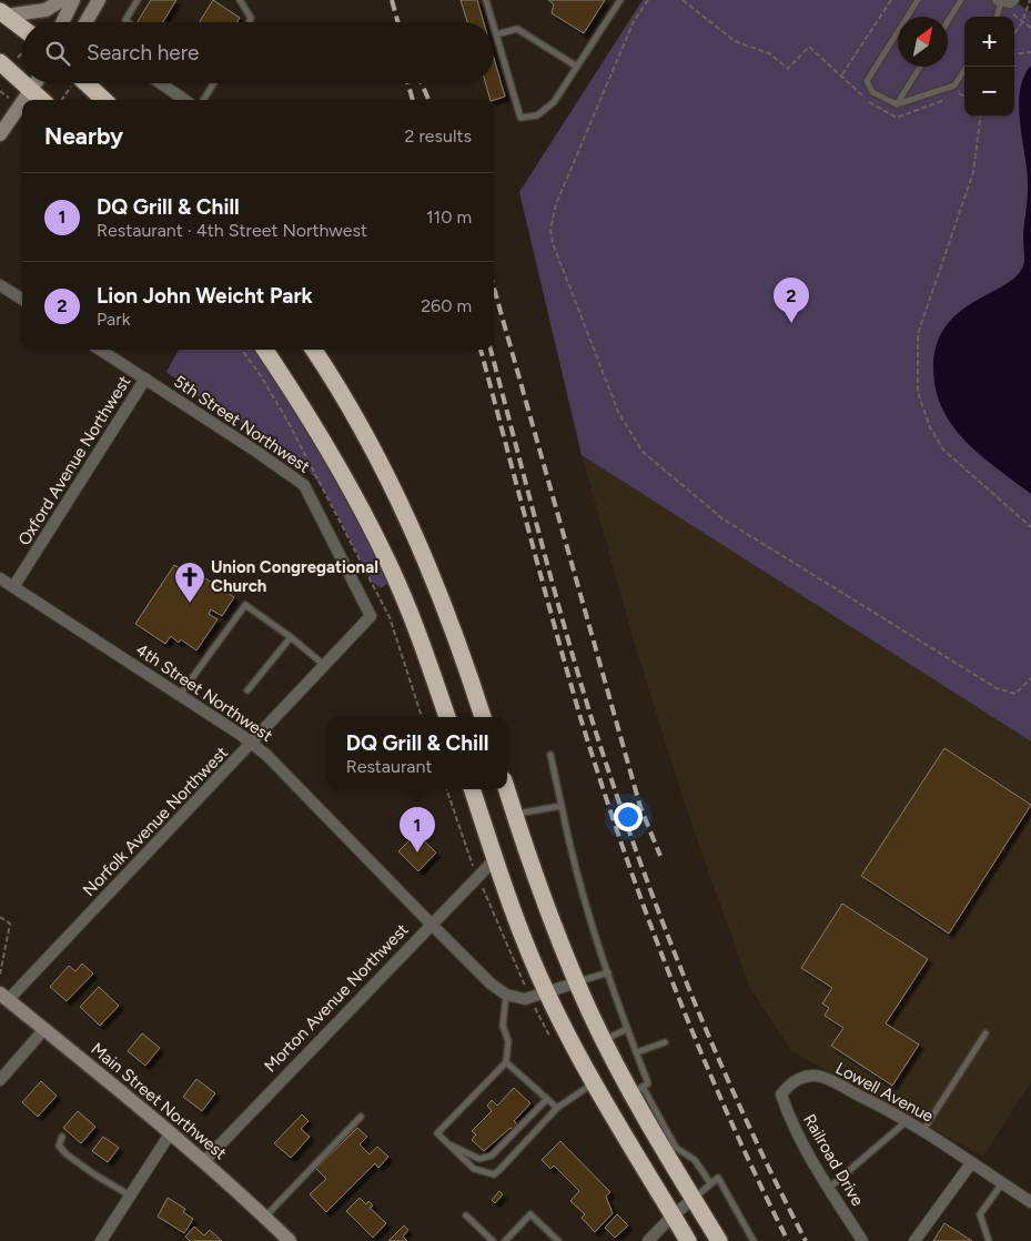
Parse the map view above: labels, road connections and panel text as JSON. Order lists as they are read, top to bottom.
{
  "streets": {
    "street": [
      "5th Street Northwest",
      "Oxford Avenue Northwest",
      "4th Street Northwest",
      "Norfolk Avenue Northwest",
      "Morton Avenue Northwest",
      "Lowell Avenue",
      "Main Street Northwest",
      "Railroad Drive"
    ]
  },
  "crossings": [
    ["5th Street Northwest", "Oxford Avenue Northwest"],
    ["5th Street Northwest", "Norfolk Avenue Northwest"],
    ["Oxford Avenue Northwest", "4th Street Northwest"],
    ["4th Street Northwest", "Norfolk Avenue Northwest"],
    ["4th Street Northwest", "Morton Avenue Northwest"],
    ["Norfolk Avenue Northwest", "Main Street Northwest"],
    ["Morton Avenue Northwest", "Main Street Northwest"],
    ["Lowell Avenue", "Railroad Drive"]
  ],
  "places": {
    "church": ["Union Congregational Church"]
  },
  "north": "top right",
  "page": {
    "map_buttons": ["+", "−"],
    "search": "Search here",
    "heading": ["Nearby", "2 results"],
    "list": [
      {
        "mark": "1",
        "name": "DQ Grill & Chill",
        "note": "Restaurant · 4th Street Northwest",
        "value": "110 m"
      },
      {
        "mark": "2",
        "name": "Lion John Weicht Park",
        "note": "Park",
        "value": "260 m"
      }
    ],
    "pins": ["2", "1"],
    "popup": ["DQ Grill & Chill", "Restaurant"]
  }
}
